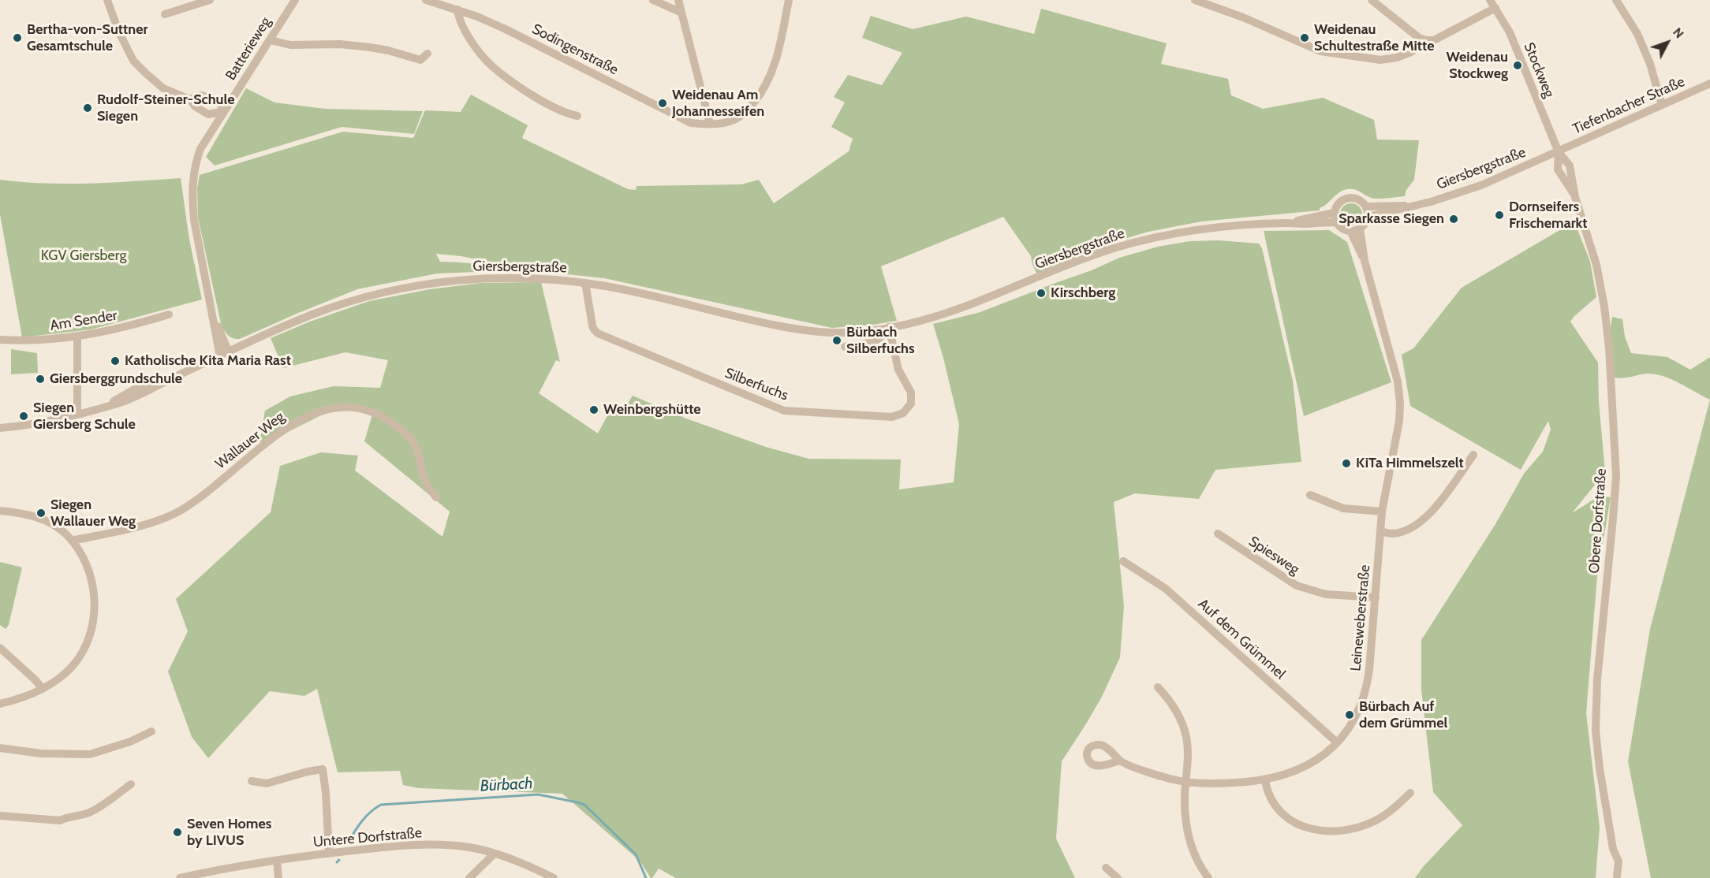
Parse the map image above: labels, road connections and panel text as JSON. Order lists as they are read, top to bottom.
{
  "streets": {
    "street": [
      "Batterieweg",
      "Sodingenstraße",
      "Stockweg",
      "Tiefenbacher Straße",
      "Giersbergstraße",
      "Am Sender",
      "Silberfuchs",
      "Wallauer Weg",
      "Obere Dorfstraße",
      "Spiesweg",
      "Leineweberstraße",
      "Auf dem Grümmel",
      "Untere Dorfstraße"
    ]
  },
  "crossings": [
    ["Batterieweg", "Giersbergstraße"],
    ["Stockweg", "Tiefenbacher Straße"],
    ["Stockweg", "Giersbergstraße"],
    ["Stockweg", "Obere Dorfstraße"],
    ["Tiefenbacher Straße", "Giersbergstraße"],
    ["Tiefenbacher Straße", "Obere Dorfstraße"],
    ["Giersbergstraße", "Silberfuchs"],
    ["Giersbergstraße", "Obere Dorfstraße"],
    ["Giersbergstraße", "Leineweberstraße"],
    ["Spiesweg", "Leineweberstraße"],
    ["Leineweberstraße", "Auf dem Grümmel"]
  ],
  "water": ["Bürbach"],
  "parks": ["KGV Giersberg"],
  "places": [
    "Bertha-von-Suttner Gesamtschule",
    "Weidenau Schultestraße Mitte",
    "Weidenau Stockweg",
    "Weidenau Am Johannesseifen",
    "Rudolf-Steiner-Schule Siegen",
    "Dornseifers Frischemarkt",
    "Sparkasse Siegen",
    "Kirschberg",
    "Bürbach Silberfuchs",
    "Katholische Kita Maria Rast",
    "Giersberggrundschule",
    "Weinbergshütte",
    "Siegen Giersberg Schule",
    "KiTa Himmelszelt",
    "Siegen Wallauer Weg",
    "Bürbach Auf dem Grümmel",
    "Seven Homes by LIVUS"
  ],
  "north": "top right"
}
